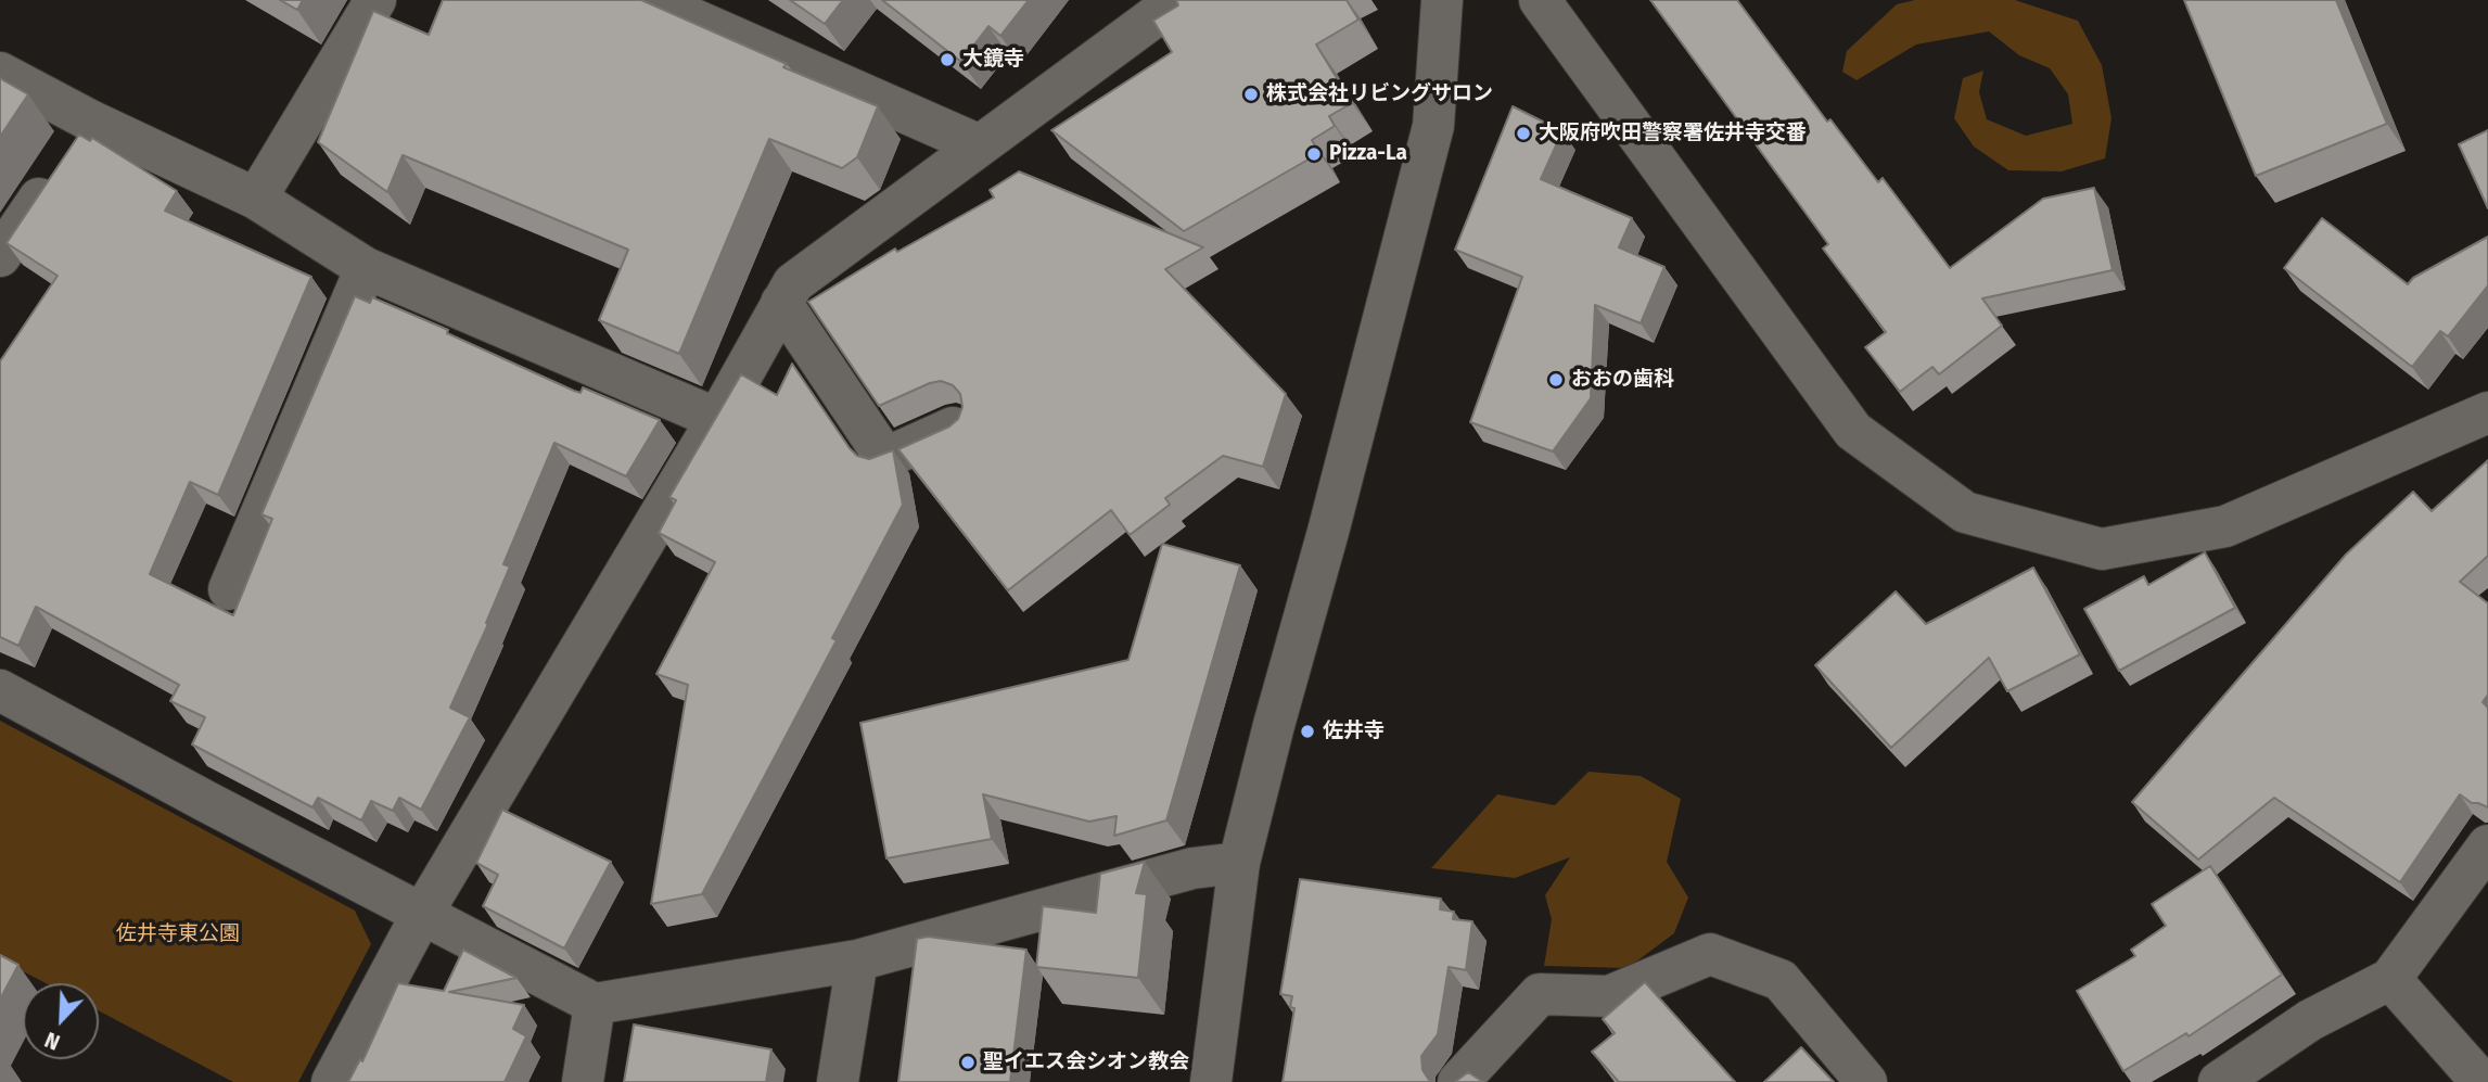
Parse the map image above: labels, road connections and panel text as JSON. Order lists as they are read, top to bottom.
{
  "parks": ["佐井寺東公園"],
  "places": [
    "大鏡寺",
    "株式会社リビングサロン",
    "大阪府吹田警察署佐井寺交番",
    "Pizza-La",
    "おおの歯科",
    "佐井寺",
    "聖イエス会シオン教会"
  ],
  "north": "bottom left"
}
